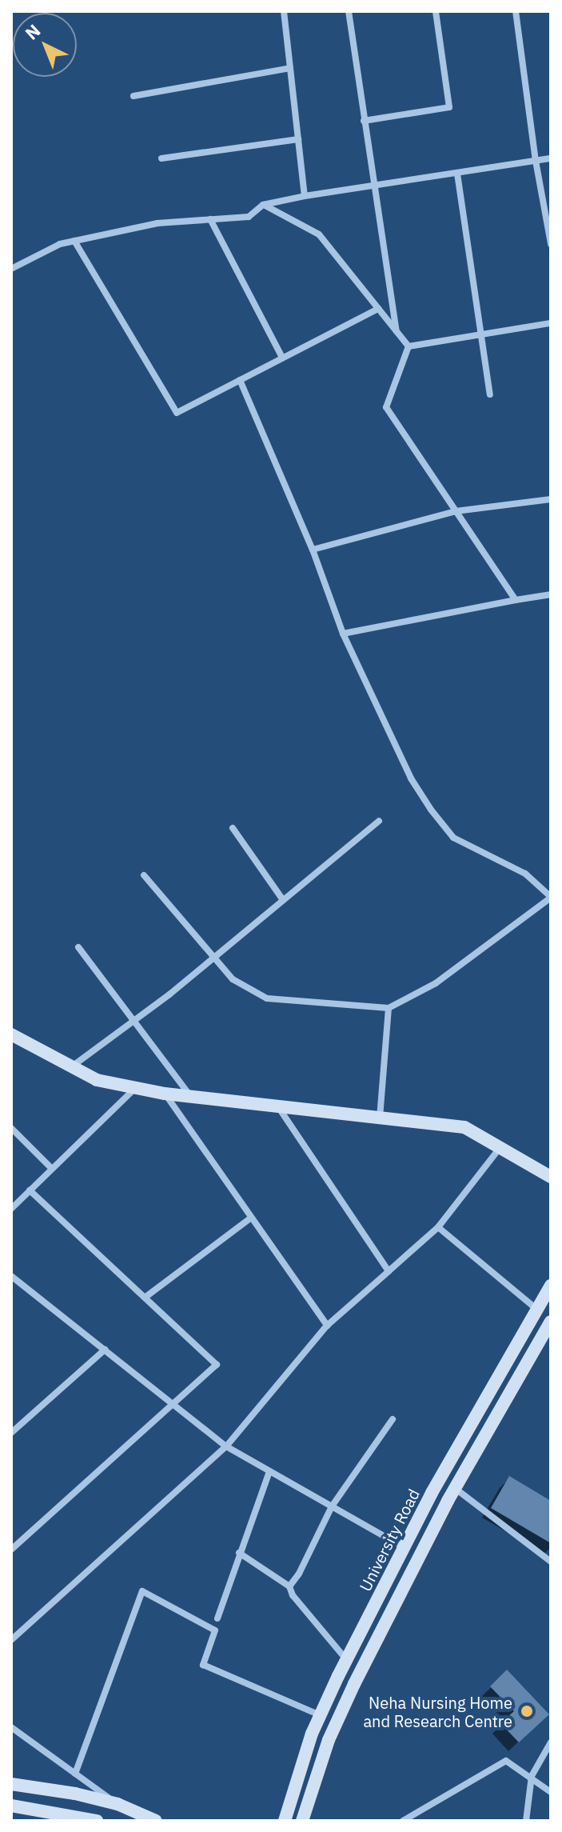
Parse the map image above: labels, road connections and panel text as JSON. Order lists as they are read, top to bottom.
{
  "streets": {
    "street": ["University Road"]
  },
  "places": ["Neha Nursing Home and Research Centre"],
  "north": "top left"
}
